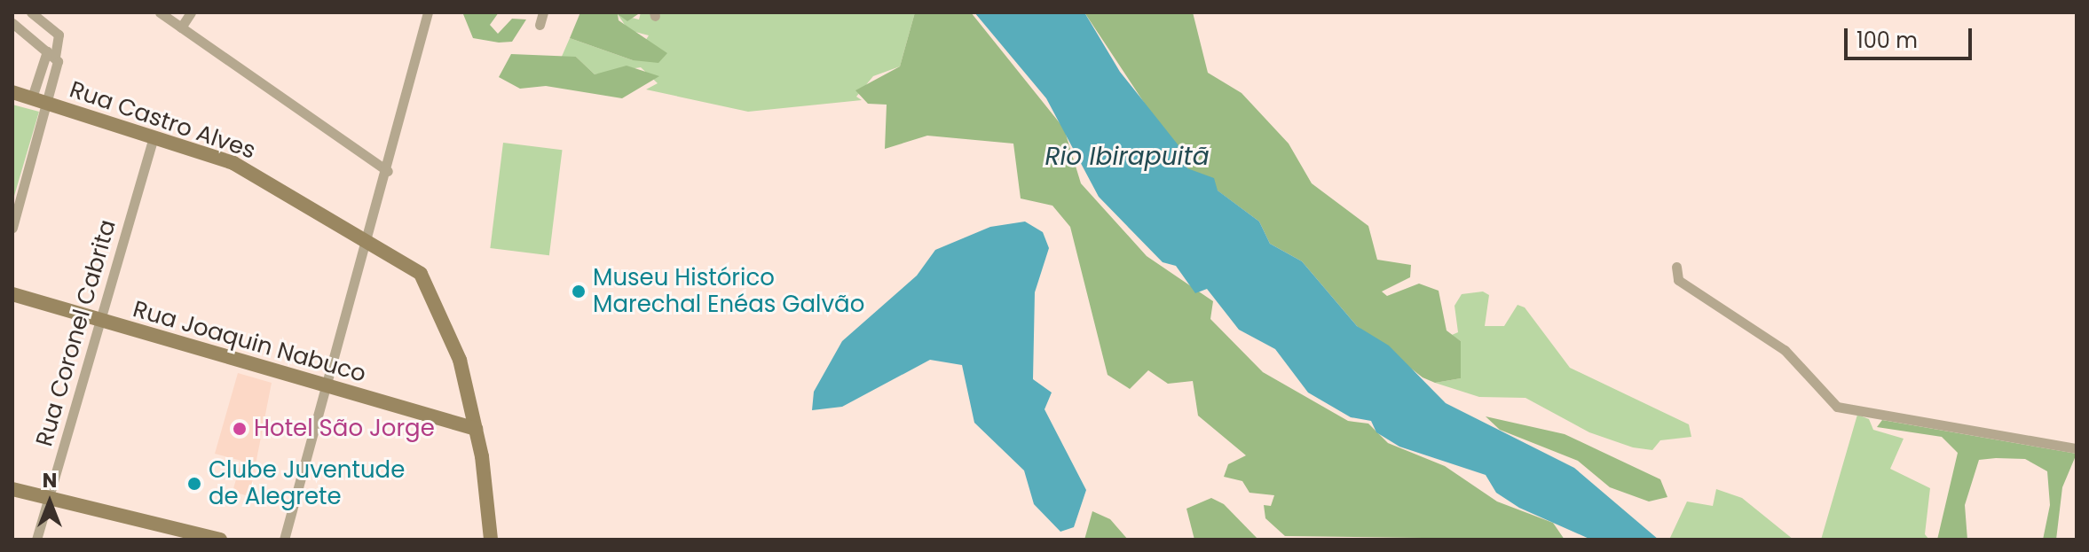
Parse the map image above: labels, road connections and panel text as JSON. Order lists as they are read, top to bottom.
{
  "streets": {
    "street": ["Rua Castro Alves", "Rua Coronel Cabrita", "Rua Joaquin Nabuco"]
  },
  "crossings": [
    ["Rua Castro Alves", "Rua Coronel Cabrita"],
    ["Rua Castro Alves", "Rua Joaquin Nabuco"],
    ["Rua Coronel Cabrita", "Rua Joaquin Nabuco"]
  ],
  "water": ["Rio Ibirapuitã"],
  "places": ["Museu Histórico Marechal Enéas Galvão", "Hotel São Jorge", "Clube Juventude de Alegrete"],
  "scale_bar": "100 m",
  "north": "top"
}
